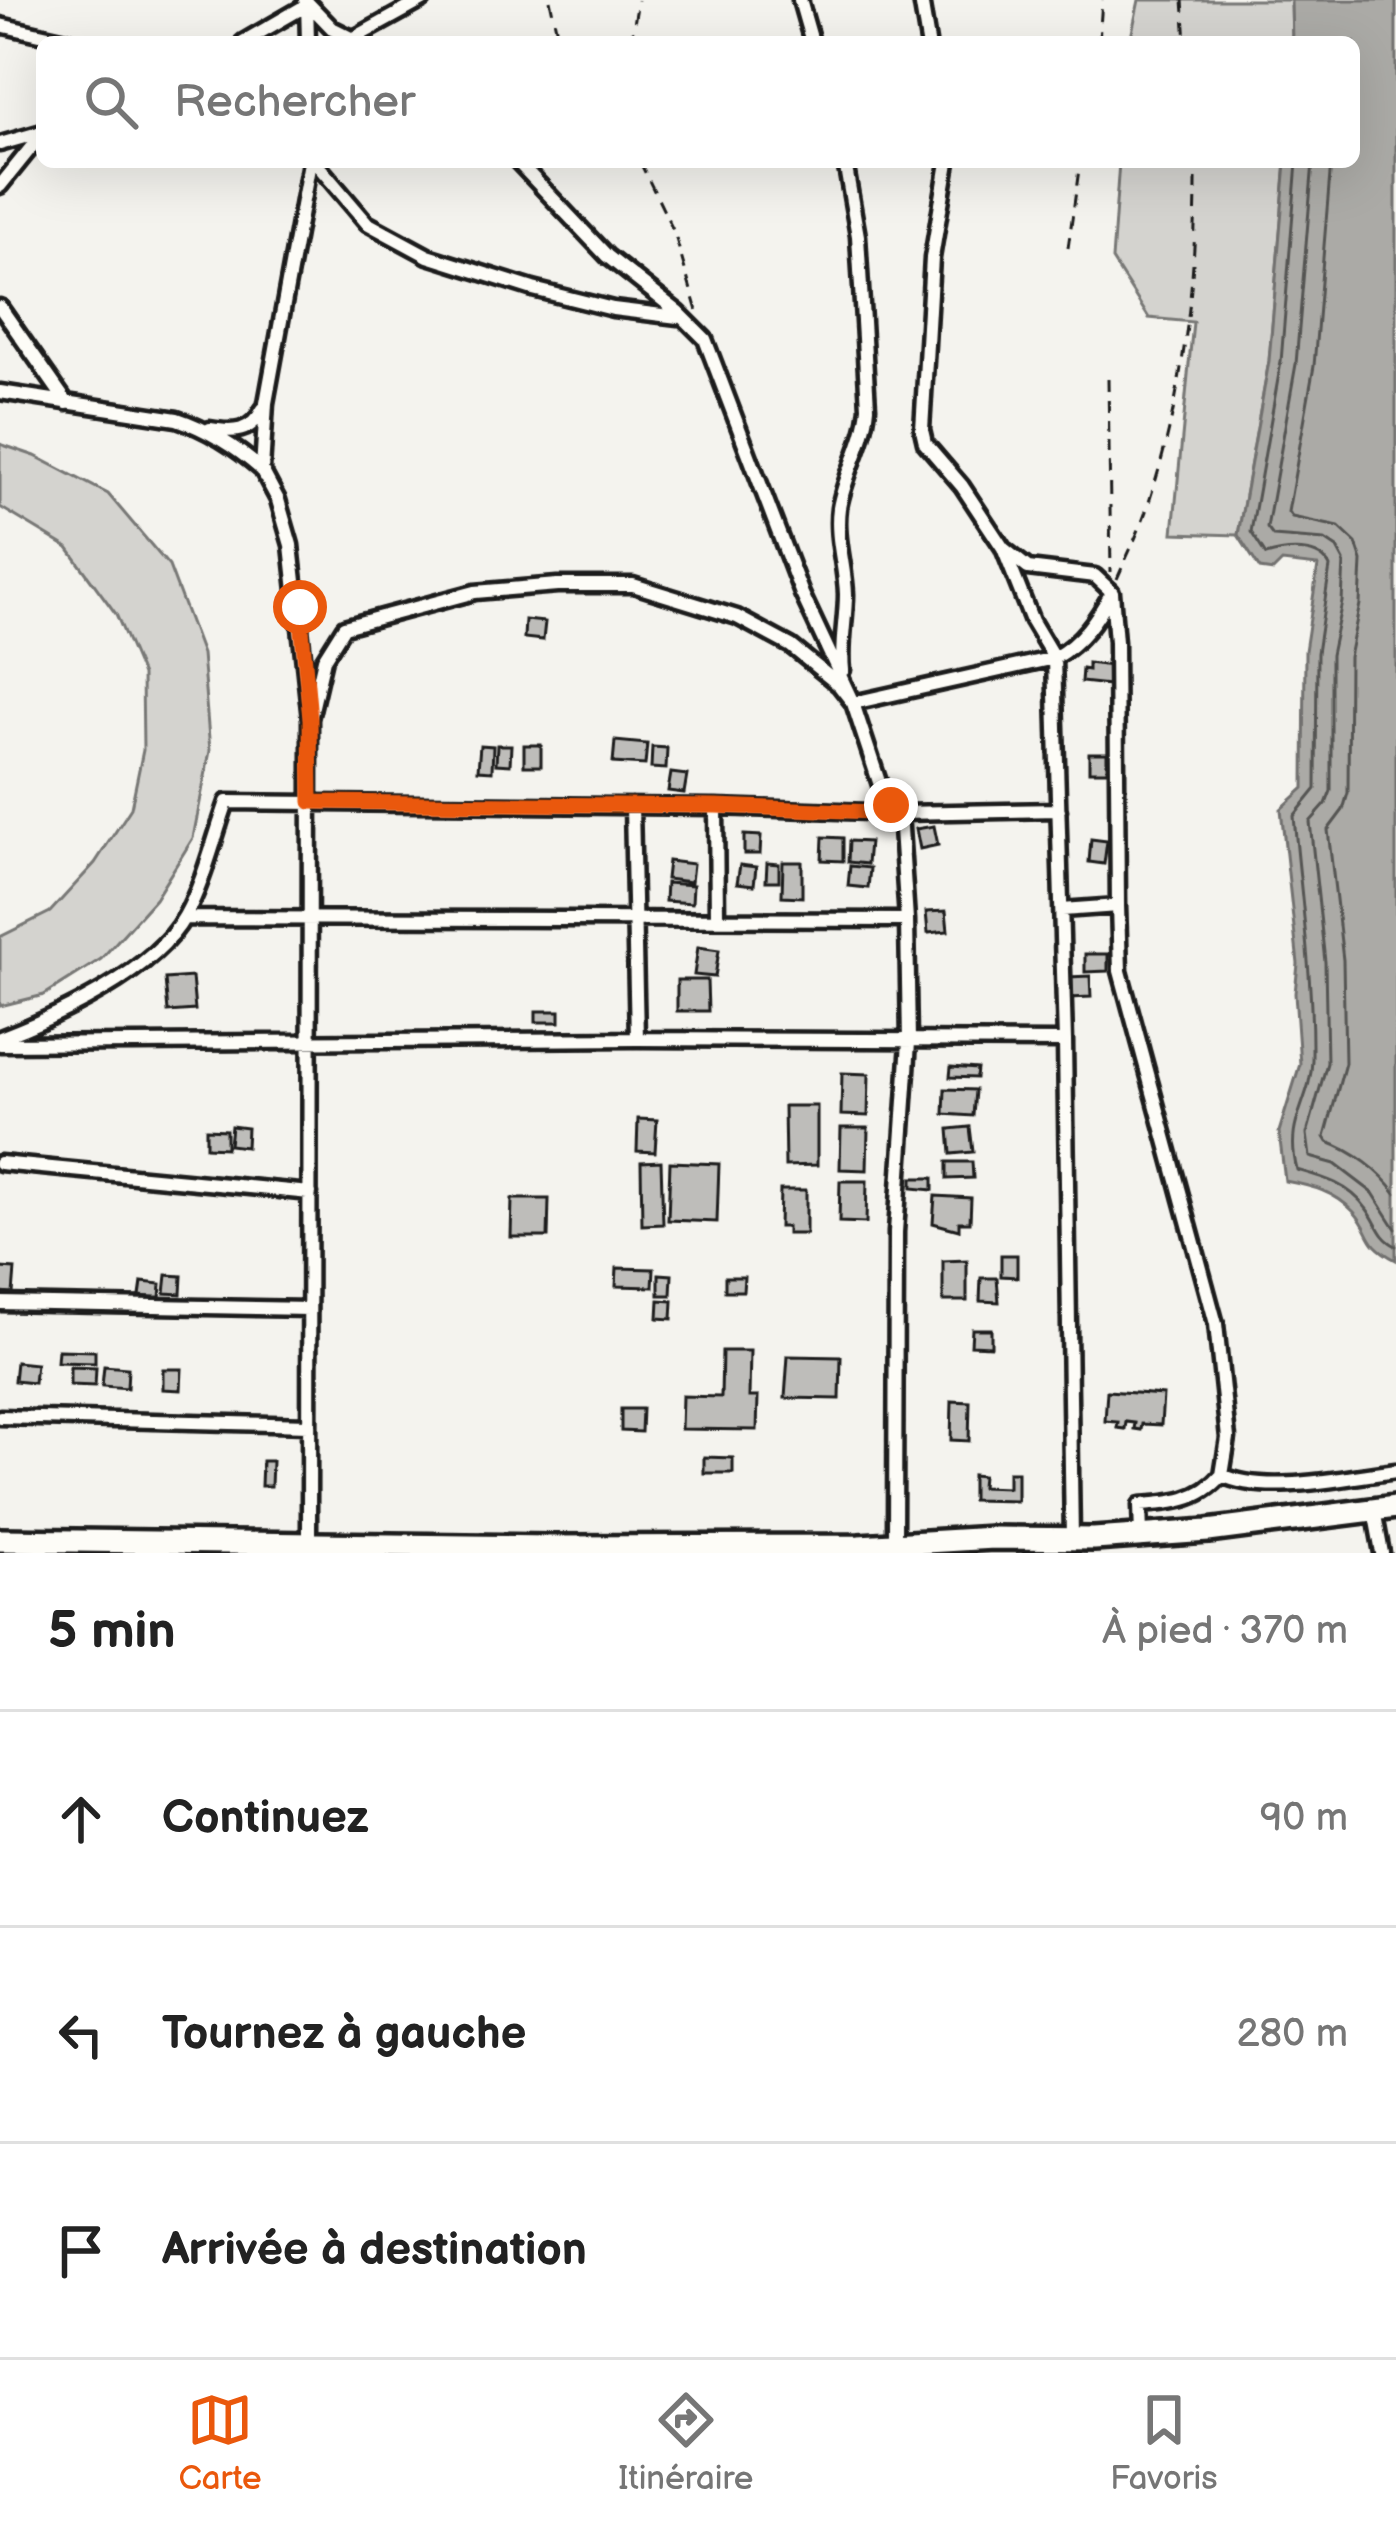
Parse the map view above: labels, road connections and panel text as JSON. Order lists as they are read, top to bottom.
{
  "page": {
    "search": "Rechercher",
    "heading": ["5 min", "À pied · 370 m"],
    "list": [
      ["Continuez", "90 m"],
      ["Tournez à gauche", "280 m"],
      "Arrivée à destination"
    ],
    "nav": ["Carte", "Itinéraire", "Favoris"]
  }
}
